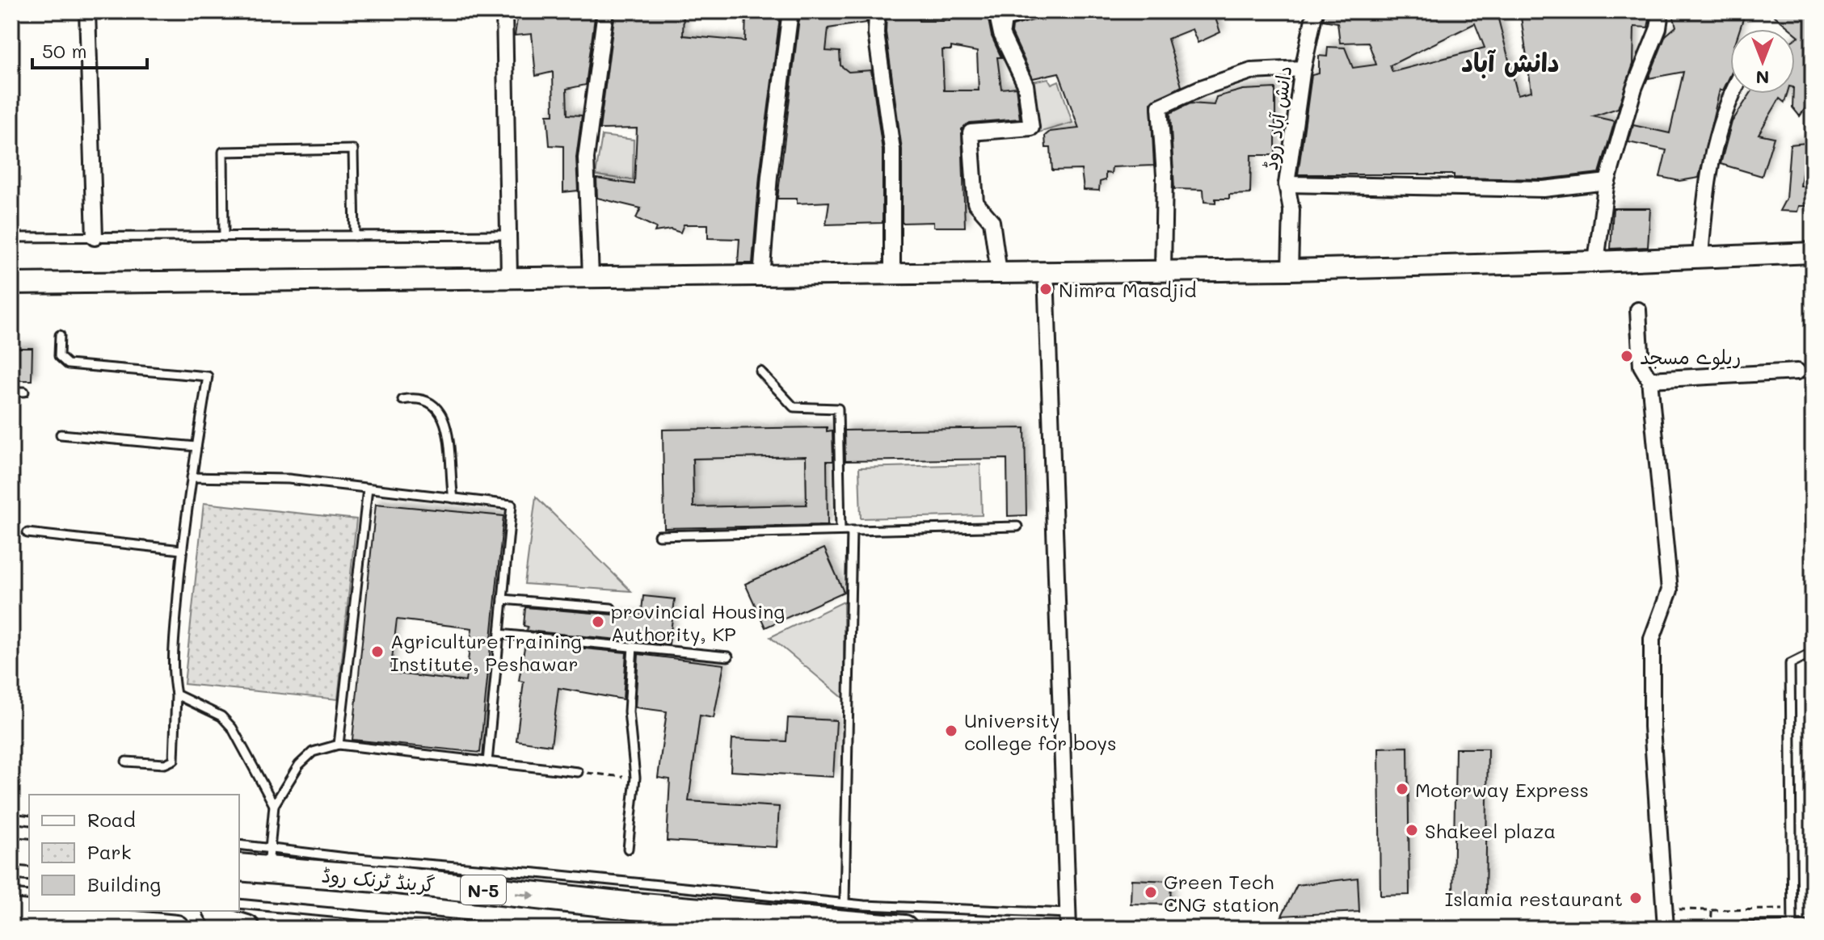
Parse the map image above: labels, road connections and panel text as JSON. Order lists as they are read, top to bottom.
{
  "streets": {
    "highway": ["گرینڈ ٹرنک روڈ", "N-5"],
    "street": ["دانش آباد روڈ"]
  },
  "one_way": ["گرینڈ ٹرنک روڈ"],
  "districts": ["دانش آباد"],
  "places": [
    "Nimra Masdjid",
    "ریلوے مسجد",
    "provincial Housing Authority, KP",
    "Agriculture Training Institute, Peshawar",
    "University college for boys",
    "Motorway Express",
    "Shakeel plaza",
    "Green Tech CNG station",
    "Islamia restaurant"
  ],
  "legend": ["Road", "Park", "Building"],
  "scale_bar": "50 m",
  "north": "bottom"
}
